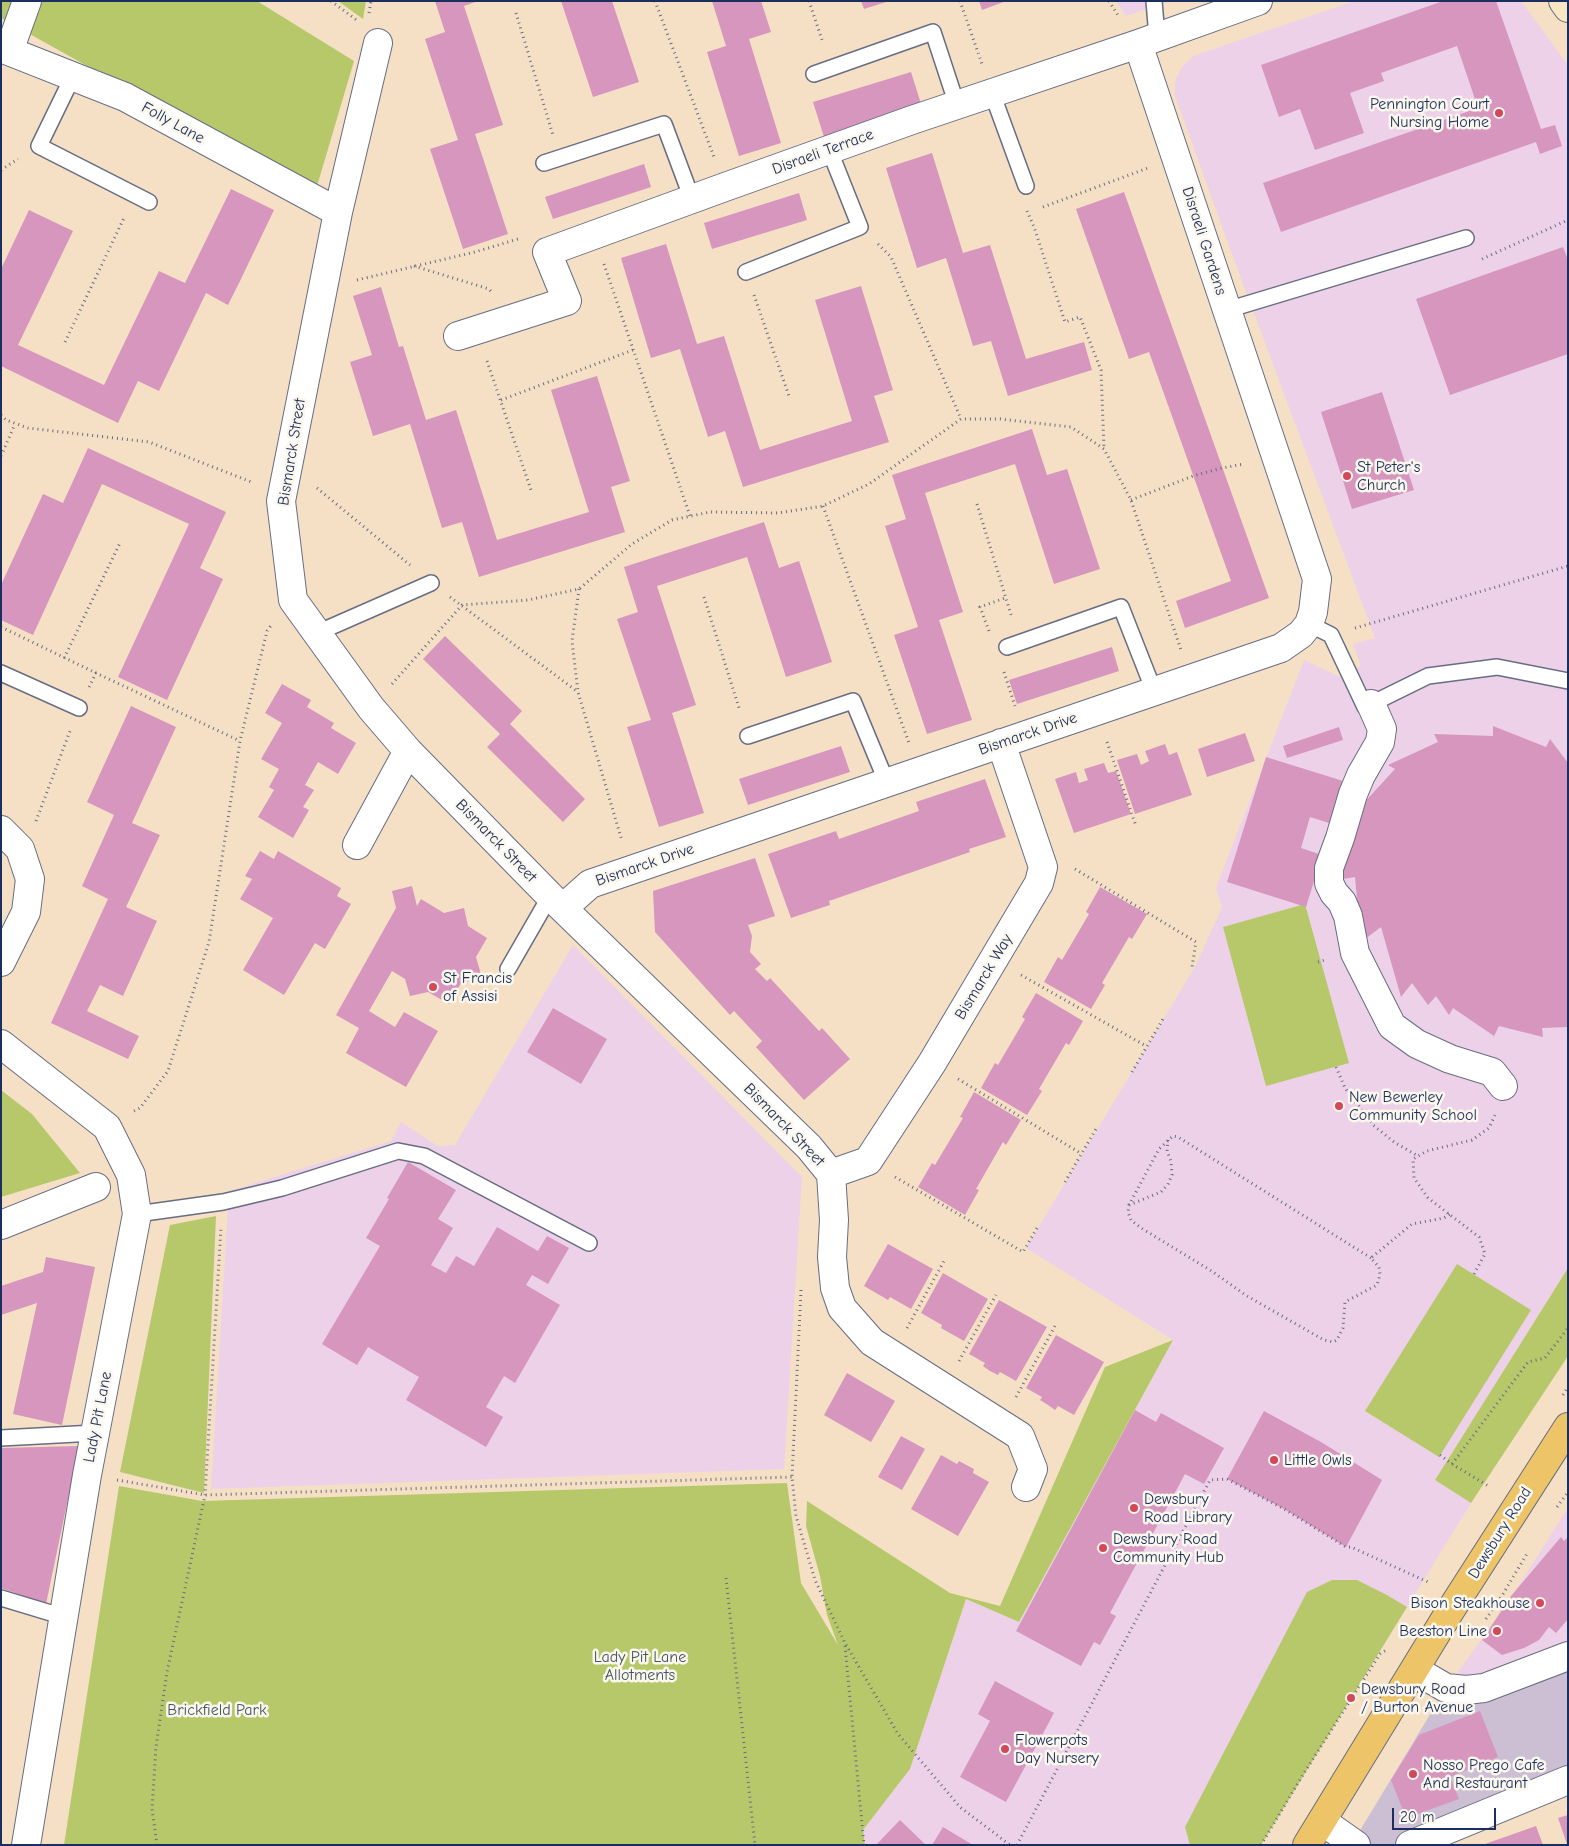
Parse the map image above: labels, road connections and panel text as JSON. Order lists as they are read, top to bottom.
{
  "streets": {
    "main road": ["Dewsbury Road"],
    "street": [
      "Folly Lane",
      "Disraeli Terrace",
      "Disraeli Gardens",
      "Bismarck Street",
      "Bismarck Drive",
      "Bismarck Way",
      "Lady Pit Lane"
    ]
  },
  "crossings": [
    ["Folly Lane", "Bismarck Street"],
    ["Disraeli Terrace", "Disraeli Gardens"],
    ["Bismarck Street", "Bismarck Drive"]
  ],
  "parks": ["Lady Pit Lane Allotments", "Brickfield Park"],
  "places": [
    "Pennington Court Nursing Home",
    "St Peter's Church",
    "St Francis of Assisi",
    "New Bewerley Community School",
    "Little Owls",
    "Dewsbury Road Library",
    "Dewsbury Road Community Hub",
    "Bison Steakhouse",
    "Beeston Line",
    "Dewsbury Road / Burton Avenue",
    "Flowerpots Day Nursery",
    "Nosso Prego Cafe And Restaurant"
  ],
  "scale_bar": "20 m"
}
